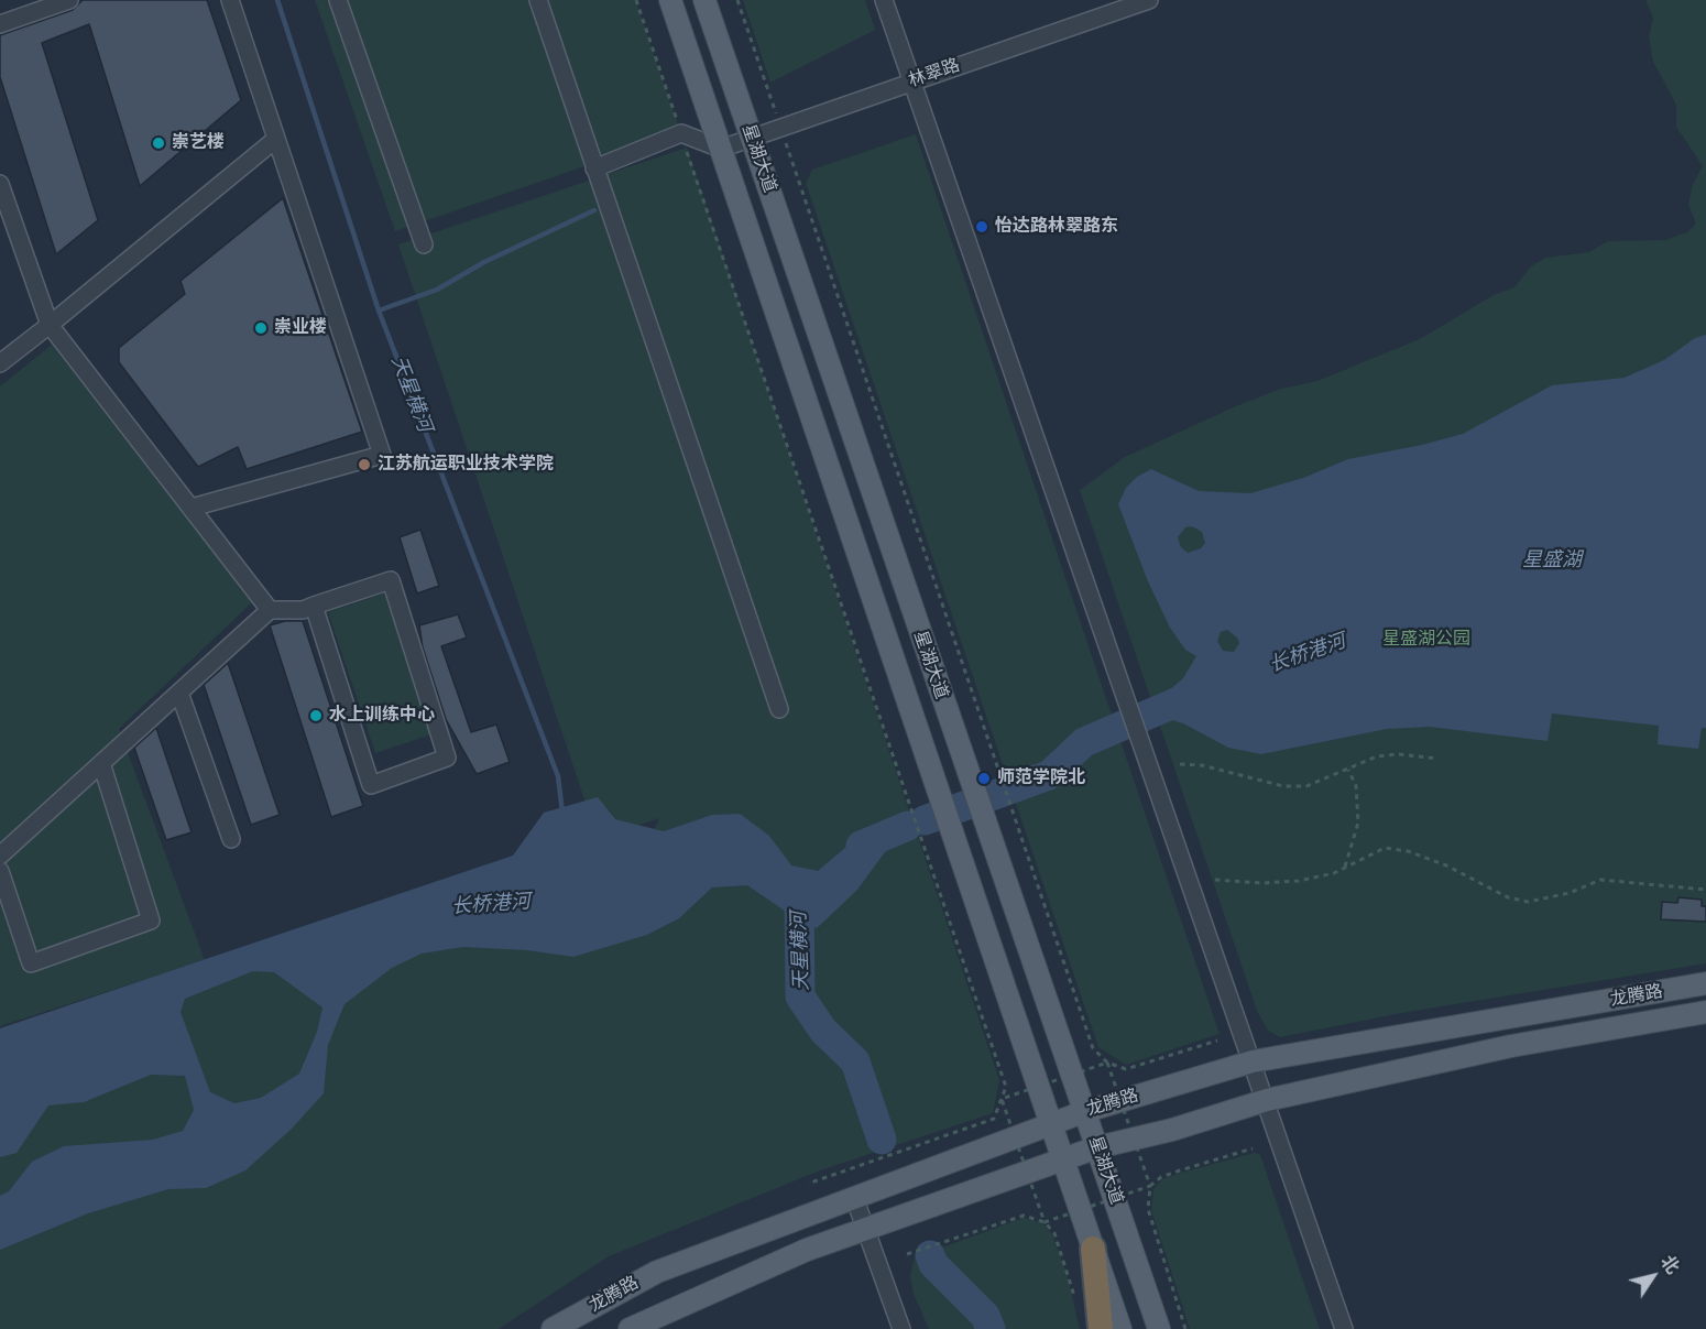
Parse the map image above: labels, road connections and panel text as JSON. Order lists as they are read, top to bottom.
{
  "streets": {
    "main road": ["星湖大道", "龙腾路"],
    "street": ["林翠路"]
  },
  "crossings": [
    ["林翠路", "星湖大道"],
    ["星湖大道", "龙腾路"]
  ],
  "water": ["天星横河", "星盛湖", "长桥港河"],
  "parks": ["星盛湖公园"],
  "places": [
    "崇艺楼",
    "怡达路林翠路东",
    "崇业楼",
    "江苏航运职业技术学院",
    "水上训练中心",
    "师范学院北"
  ],
  "north": "top right"
}
